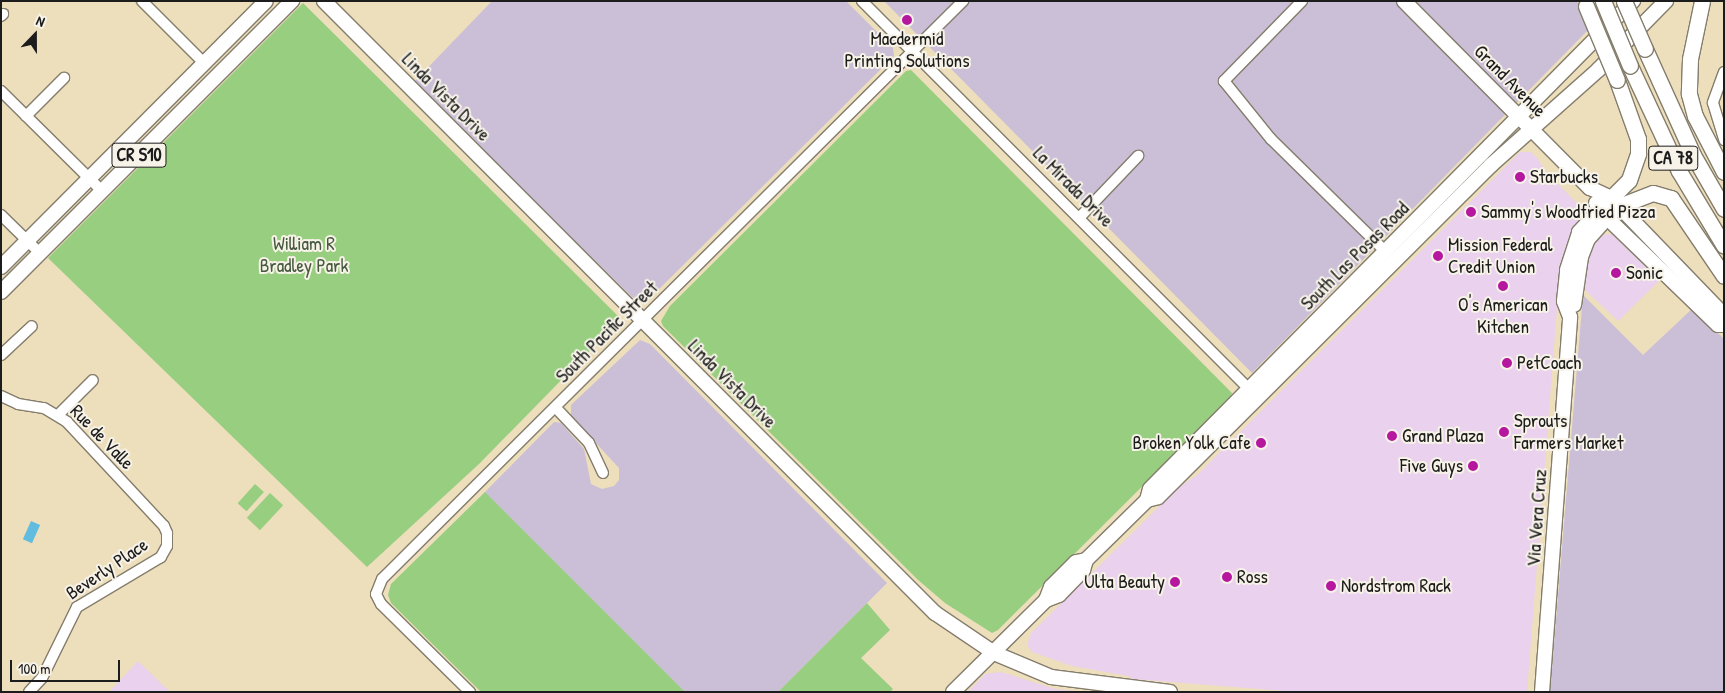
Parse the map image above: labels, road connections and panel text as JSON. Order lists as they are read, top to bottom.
{
  "streets": {
    "highway": ["CA 78"],
    "main road": [
      "Grand Avenue",
      "Linda Vista Drive",
      "CR S10",
      "South Las Posas Road",
      "Via Vera Cruz"
    ],
    "street": [
      "La Mirada Drive",
      "South Pacific Street",
      "Rue de Valle",
      "Beverly Place"
    ]
  },
  "crossings": [
    ["Grand Avenue", "South Las Posas Road"],
    ["Grand Avenue", "Via Vera Cruz"],
    ["Linda Vista Drive", "South Las Posas Road"],
    ["Linda Vista Drive", "South Pacific Street"],
    ["La Mirada Drive", "South Las Posas Road"],
    ["La Mirada Drive", "South Pacific Street"],
    ["Rue de Valle", "Beverly Place"]
  ],
  "parks": ["William R Bradley Park"],
  "places": [
    "Macdermid Printing Solutions",
    "Starbucks",
    "Sammy's Woodfried Pizza",
    "Mission Federal Credit Union",
    "Sonic",
    "O's American Kitchen",
    "PetCoach",
    "Sprouts Farmers Market",
    "Grand Plaza",
    "Broken Yolk Cafe",
    "Five Guys",
    "Ross",
    "Ulta Beauty",
    "Nordstrom Rack"
  ],
  "scale_bar": "100 m",
  "north": "top"
}
